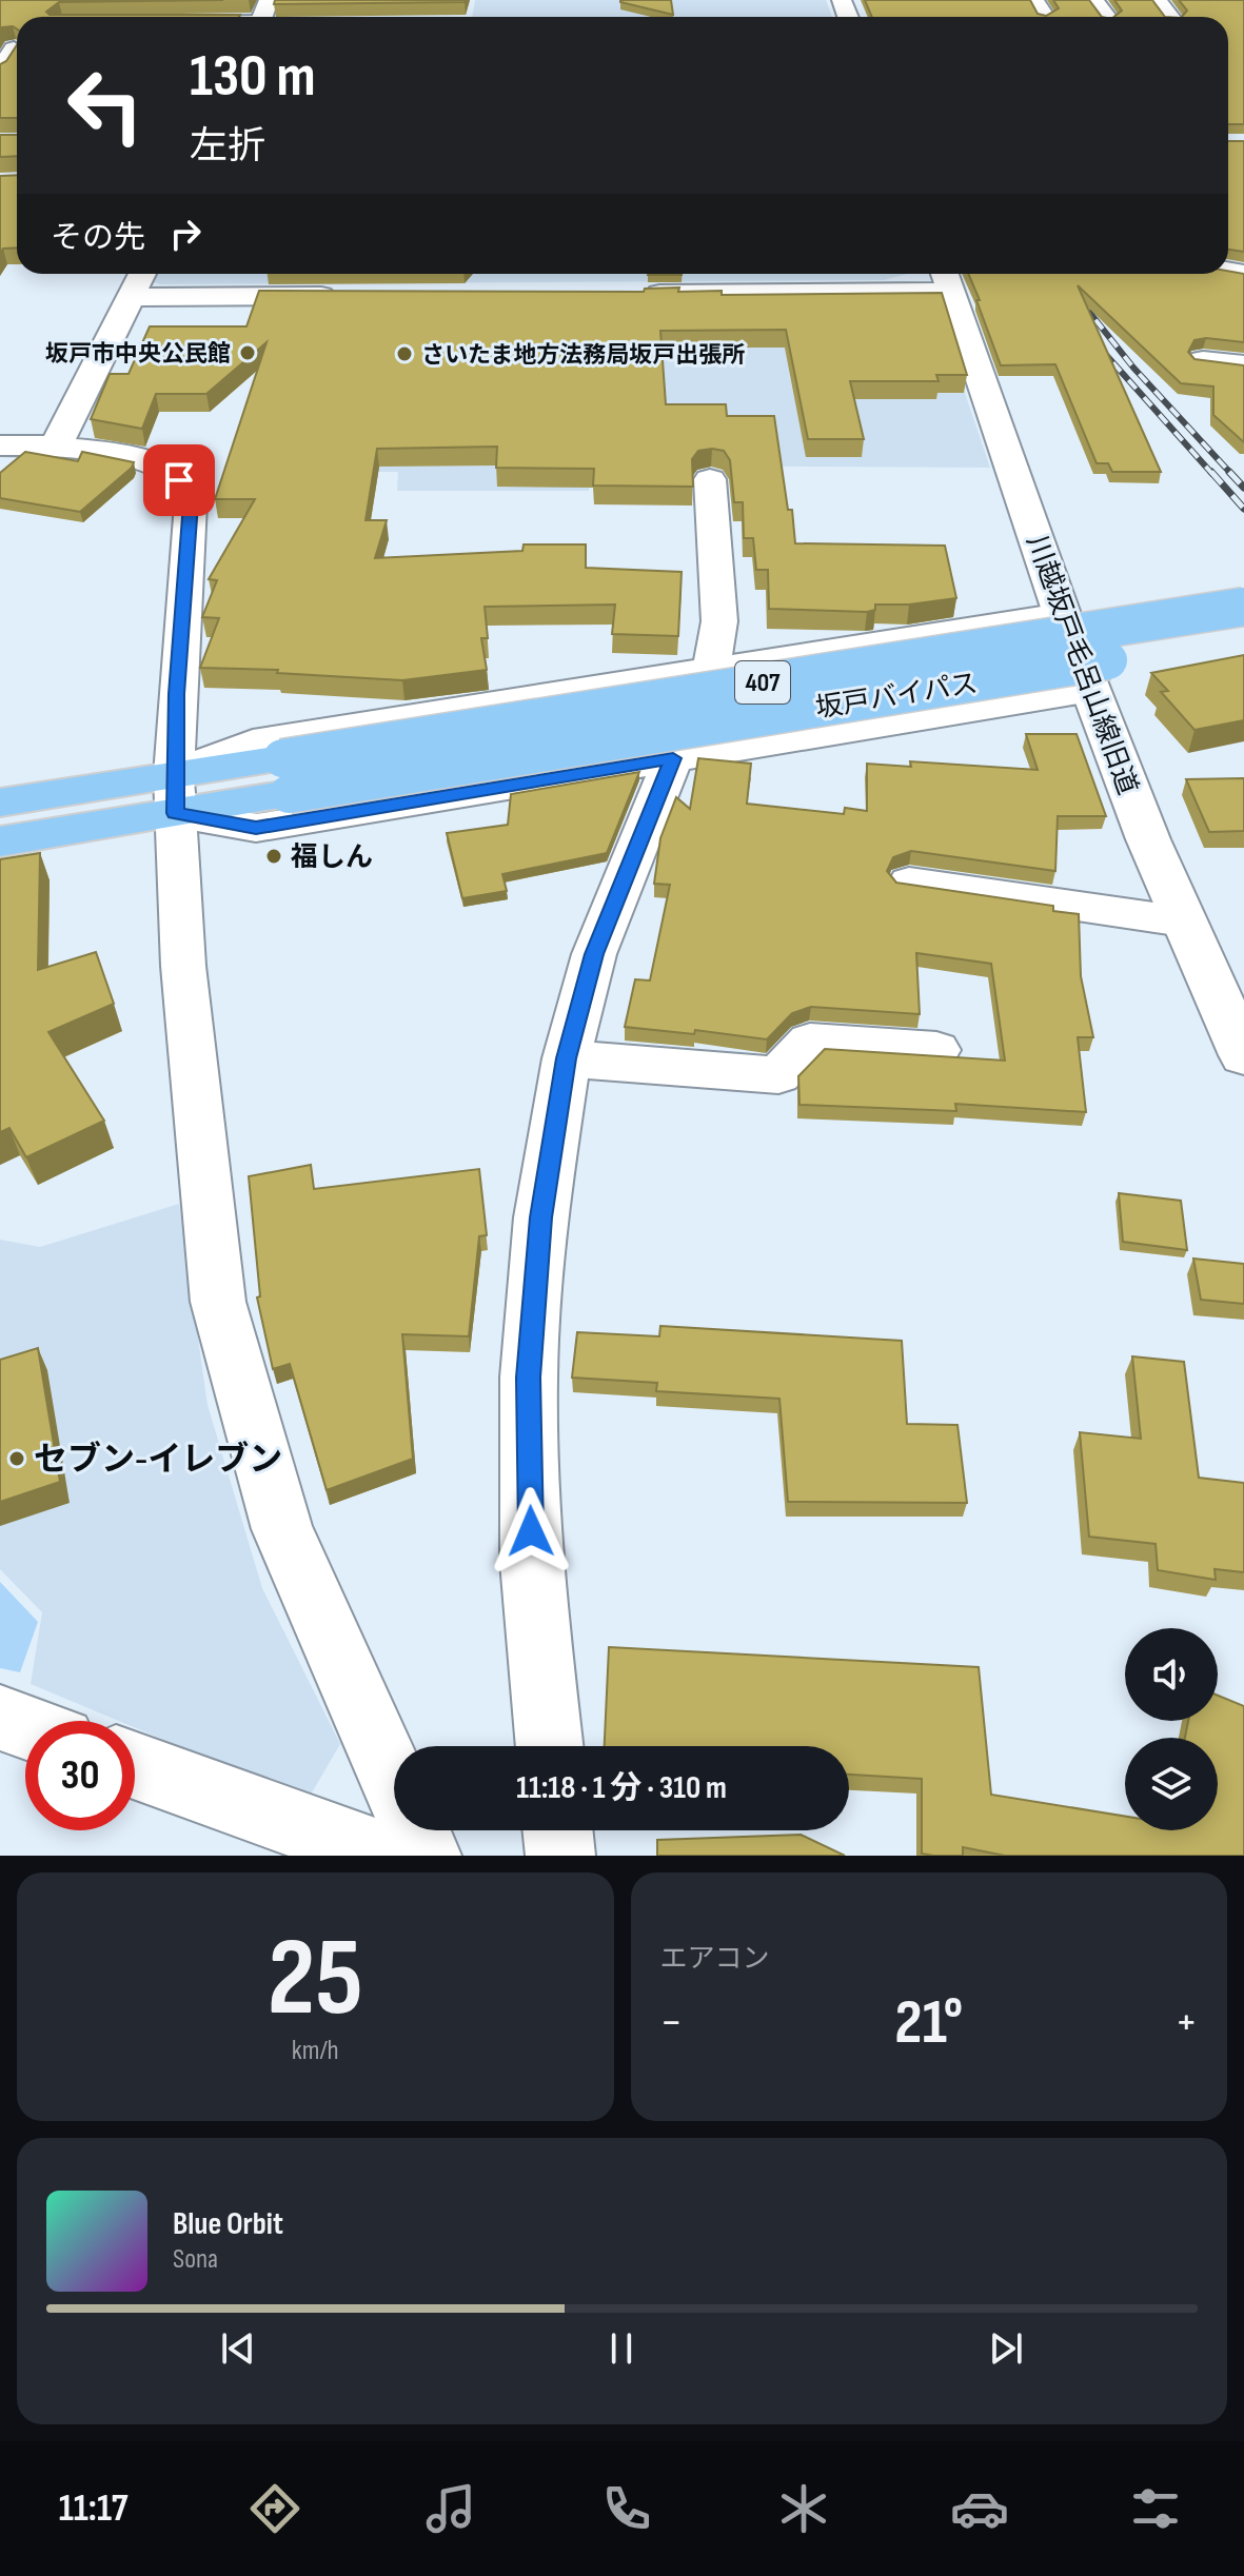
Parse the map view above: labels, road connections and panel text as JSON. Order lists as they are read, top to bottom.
{
  "streets": {
    "highway": ["407", "坂戸バイパス"],
    "street": ["川越坂戸毛呂山線旧道"]
  },
  "places": [
    "坂戸市中央公民館",
    "さいたま地方法務局坂戸出張所",
    "福しん",
    "セブン-イレブン"
  ],
  "page": {
    "turn": ["130 m", "左折"],
    "then": "その先",
    "limit": "30",
    "trip": "11:18 · 1 分 · 310 m",
    "tile": [
      ["25", "km/h"],
      "エアコン"
    ],
    "heat": ["−", "21°", "+"],
    "song": ["Blue Orbit", "Sona"],
    "tabs": "11:17"
  }
}
